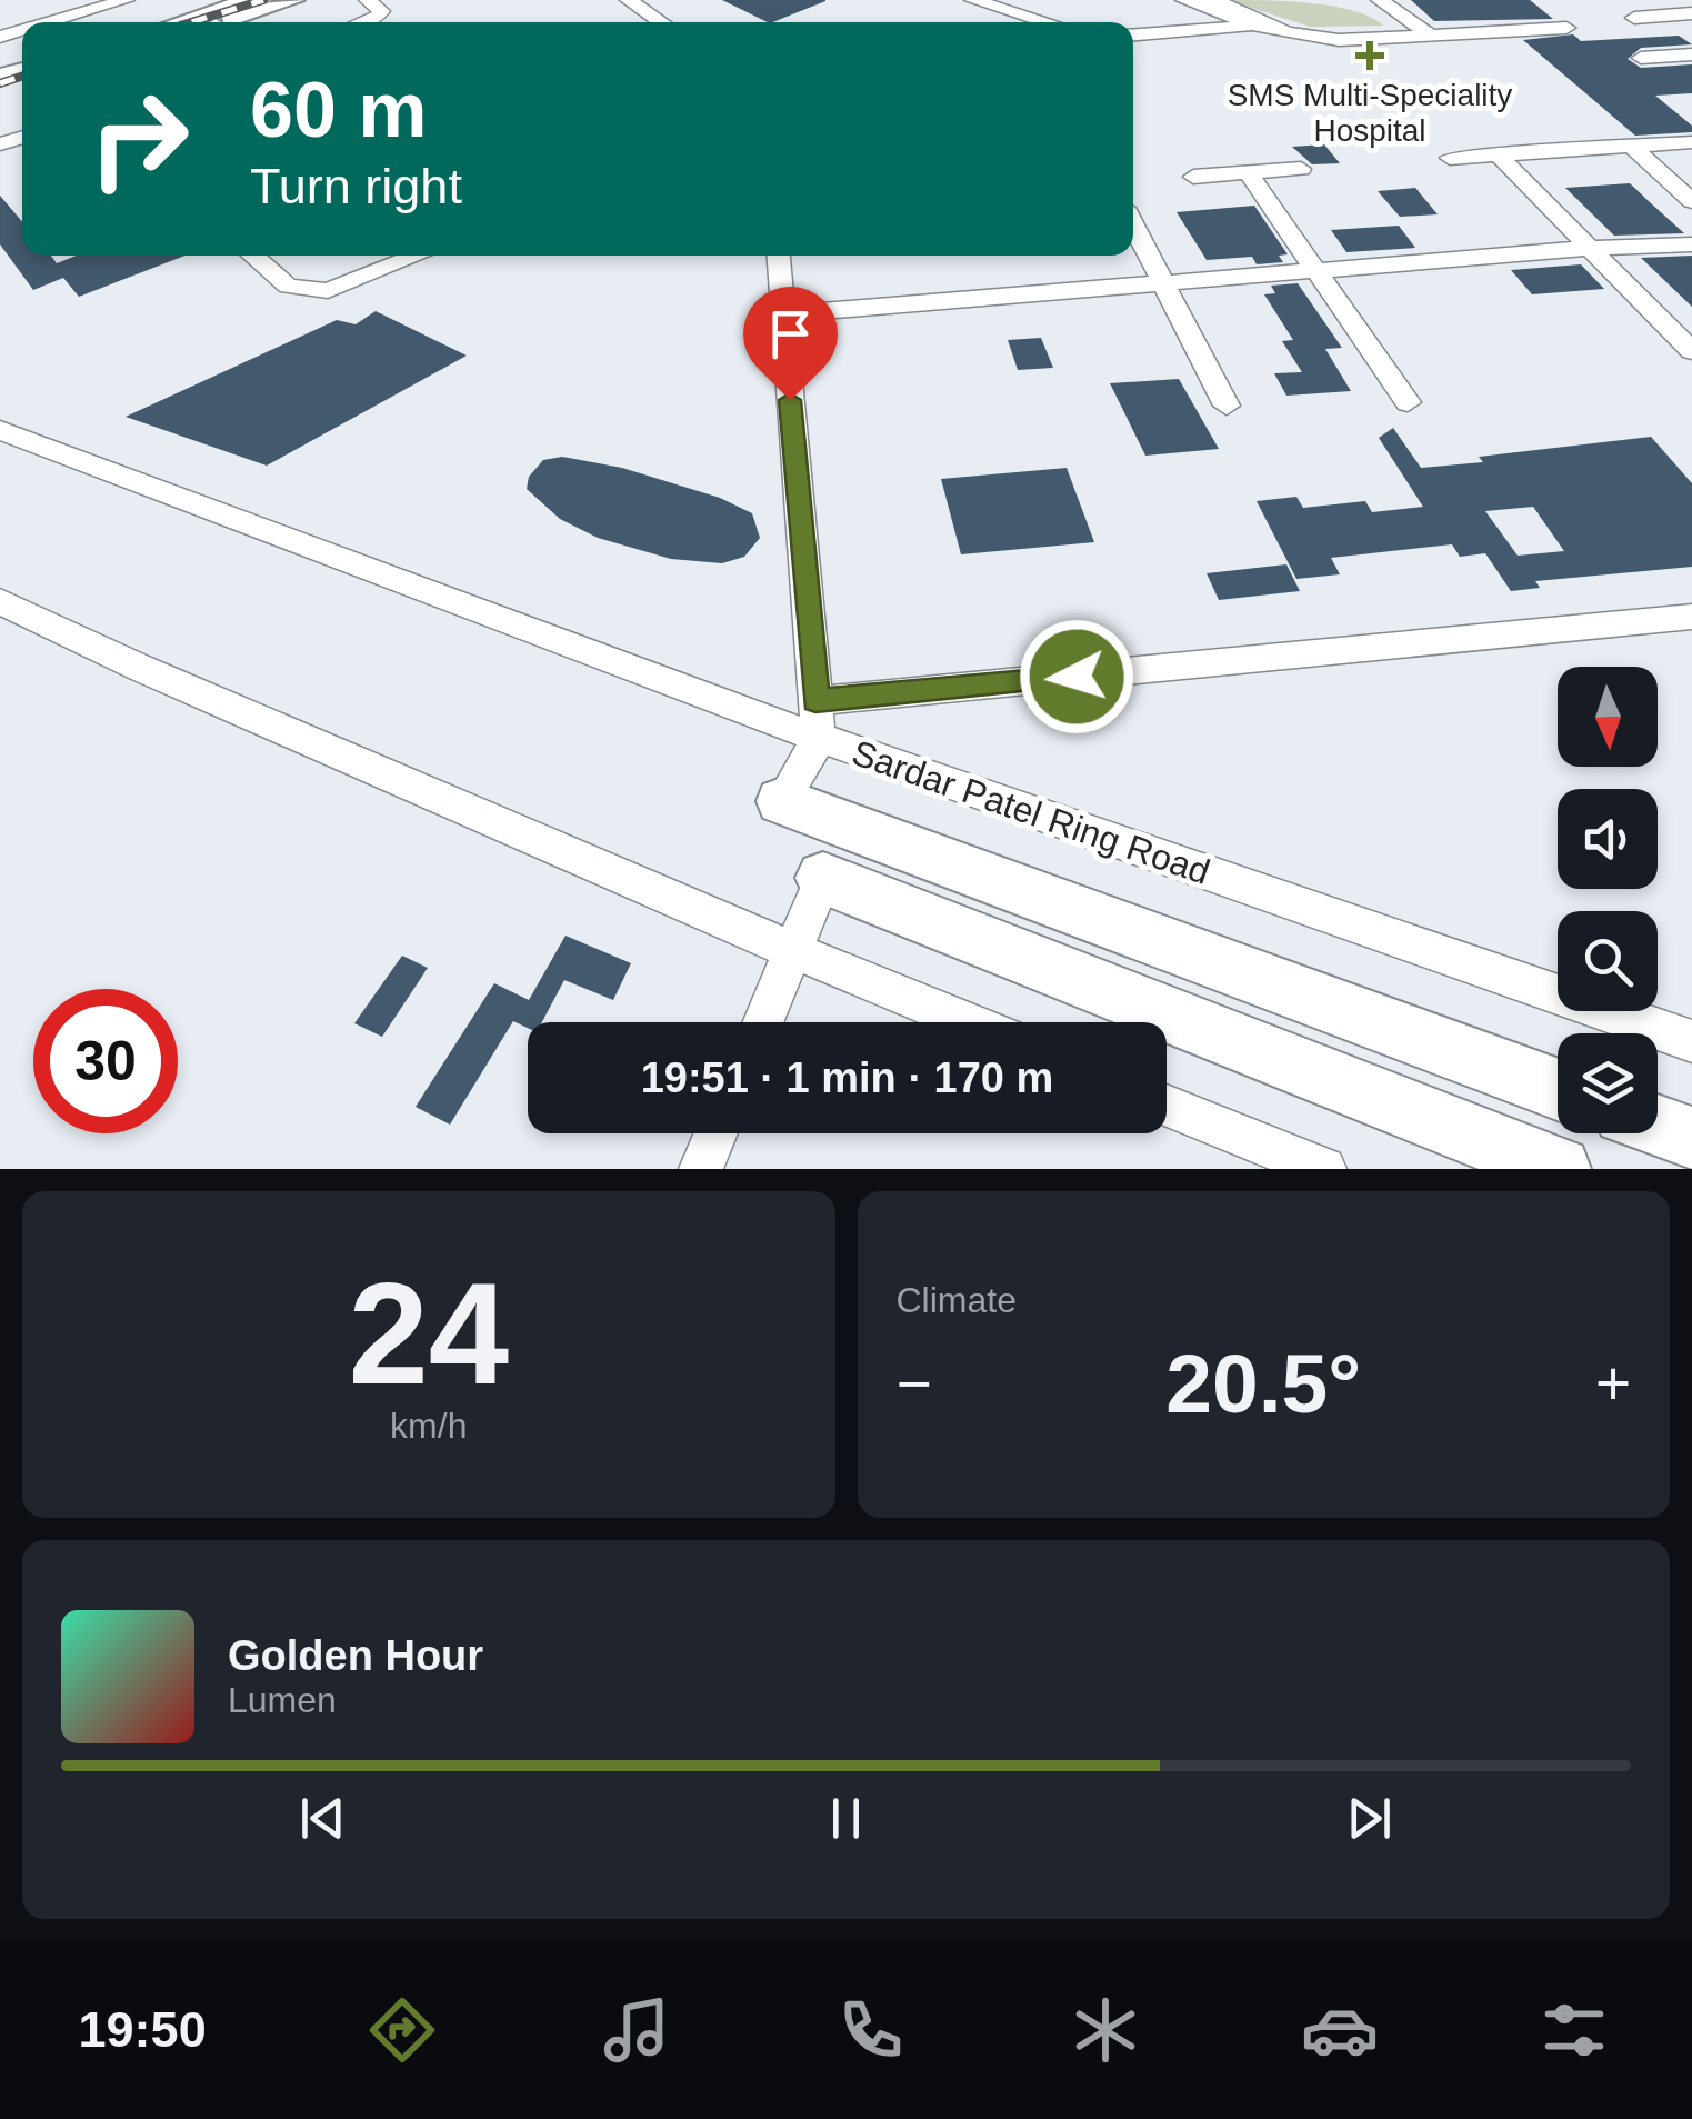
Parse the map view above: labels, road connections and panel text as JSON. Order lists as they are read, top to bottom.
{
  "streets": {
    "highway": ["Sardar Patel Ring Road"]
  },
  "places": {
    "health": ["SMS Multi-Speciality Hospital"]
  },
  "north": "bottom",
  "page": {
    "turn": ["60 m", "Turn right"],
    "limit": "30",
    "trip": "19:51 · 1 min · 170 m",
    "tile": [
      ["24", "km/h"],
      "Climate"
    ],
    "heat": ["−", "20.5°", "+"],
    "song": ["Golden Hour", "Lumen"],
    "tabs": "19:50"
  }
}
